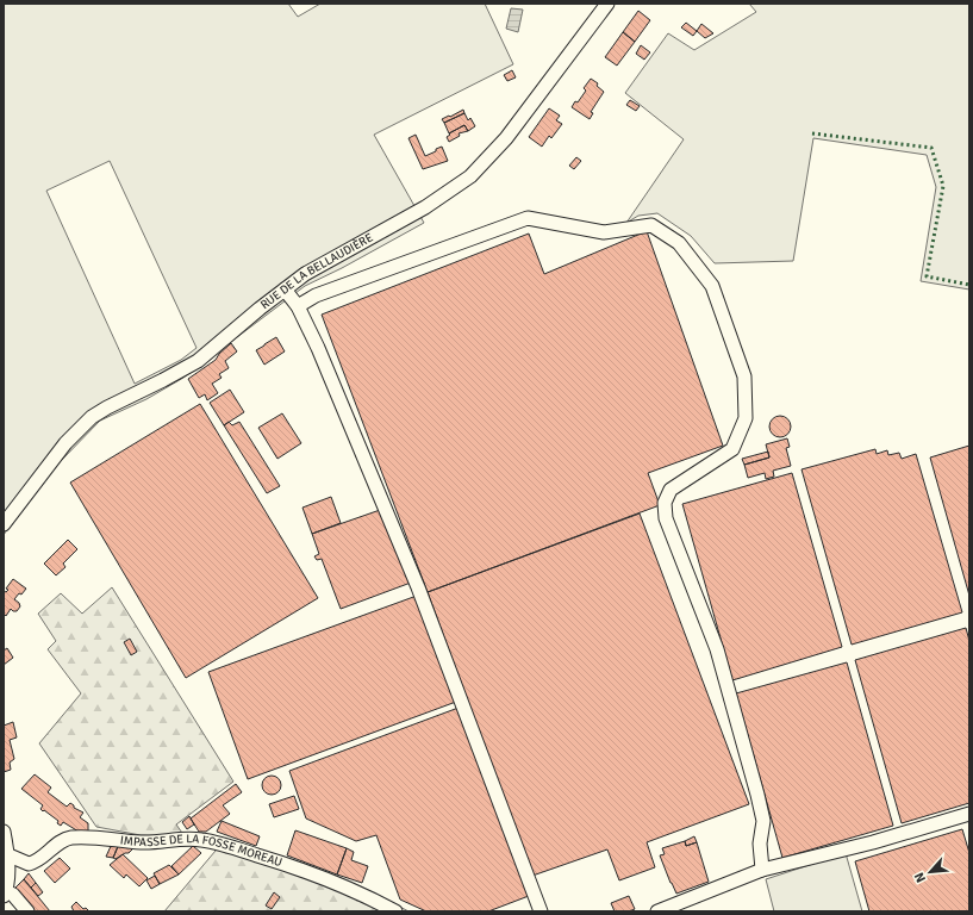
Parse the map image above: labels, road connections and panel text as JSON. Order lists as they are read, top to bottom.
{
  "streets": {
    "street": ["RUE DE LA BELLAUDIÈRE", "IMPASSE DE LA FOSSE MOREAU"]
  },
  "north": "bottom left"
}
